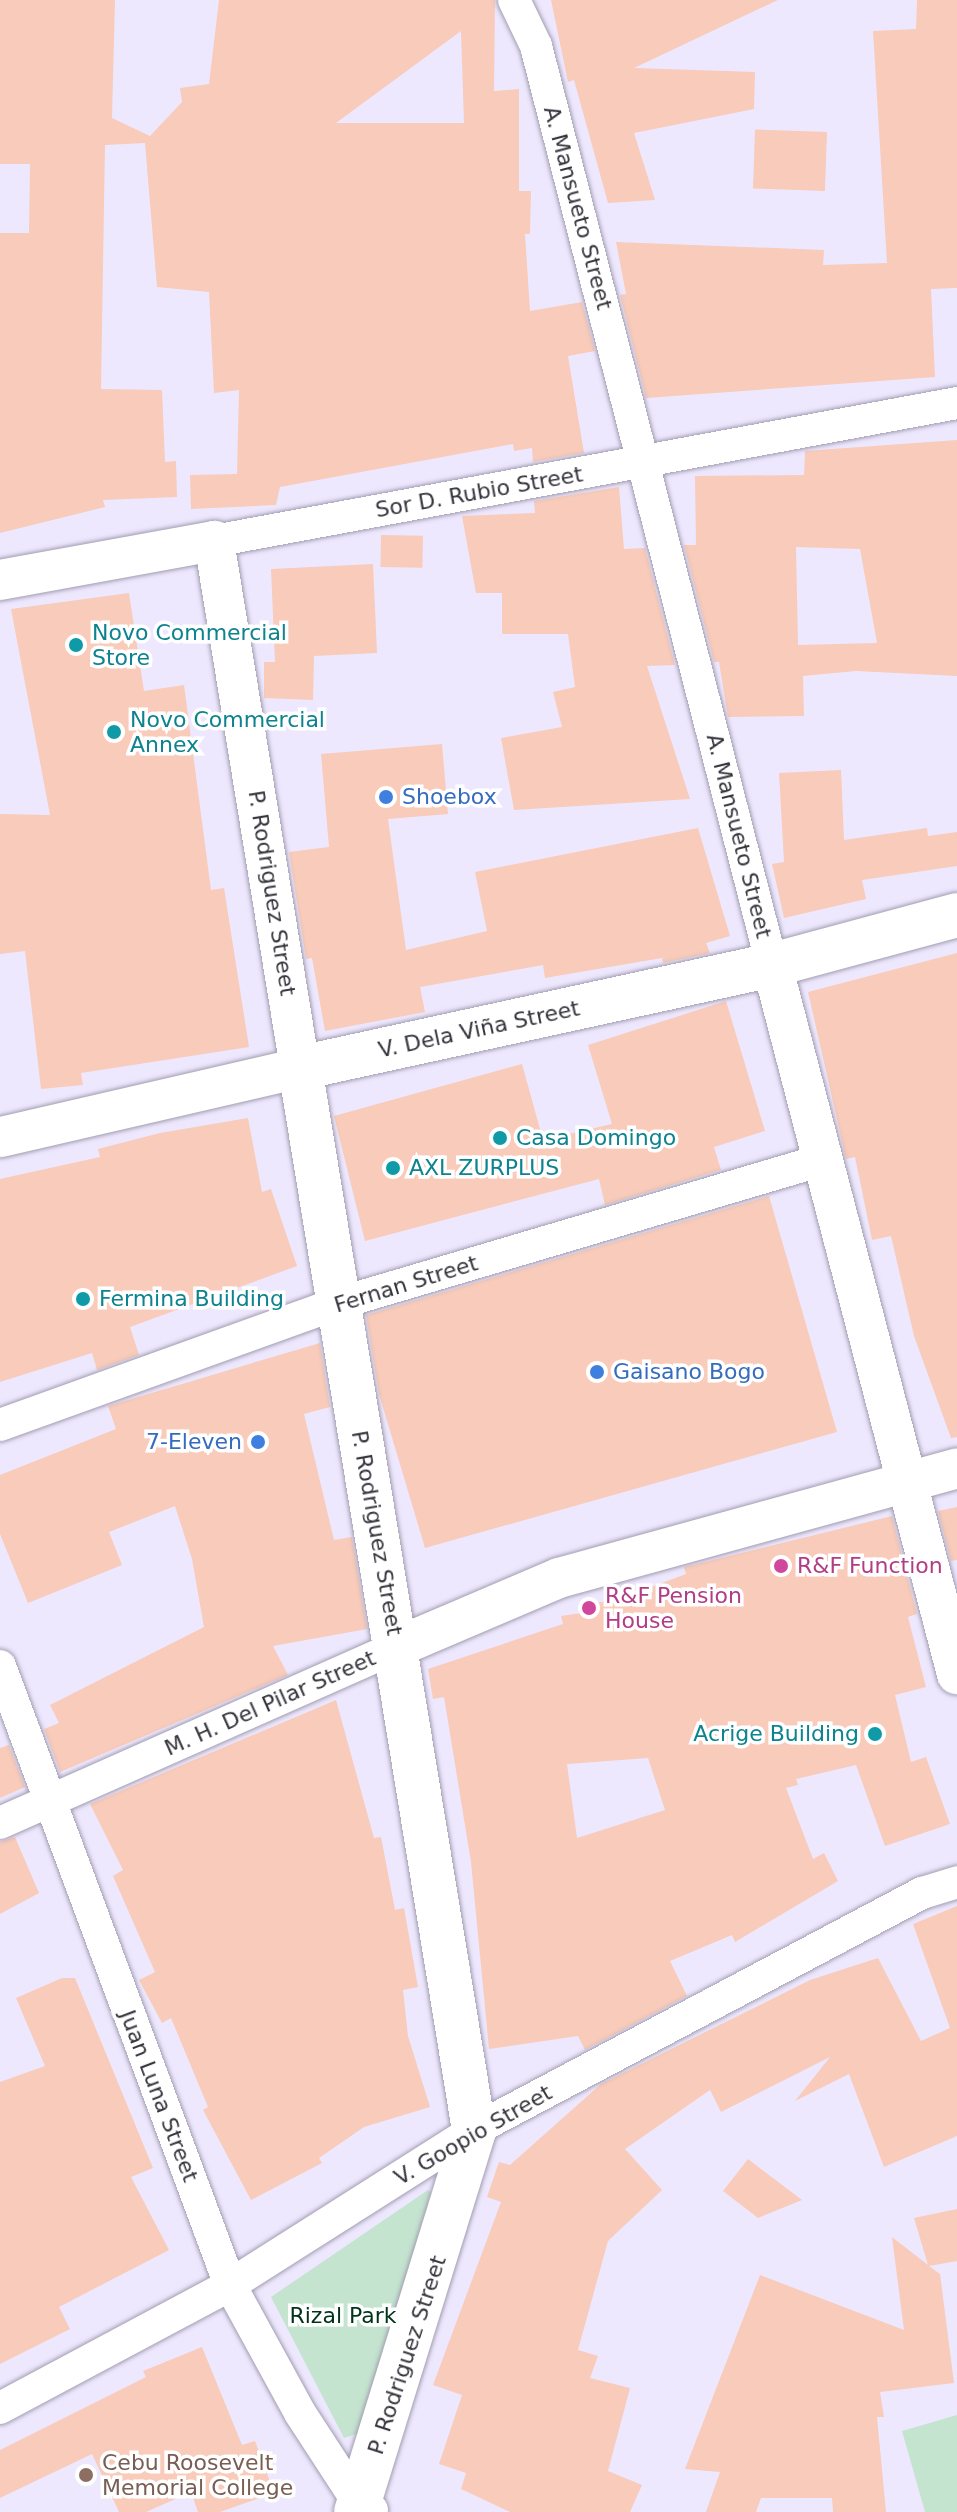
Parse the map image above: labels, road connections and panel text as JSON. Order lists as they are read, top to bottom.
{
  "streets": {
    "main road": ["P. Rodriguez Street", "V. Dela Viña Street"],
    "street": [
      "A. Mansueto Street",
      "Sor D. Rubio Street",
      "Fernan Street",
      "M. H. Del Pilar Street",
      "Juan Luna Street",
      "V. Goopio Street"
    ]
  },
  "crossings": [
    ["A. Mansueto Street", "Sor D. Rubio Street"],
    ["A. Mansueto Street", "V. Dela Viña Street"],
    ["A. Mansueto Street", "Fernan Street"],
    ["A. Mansueto Street", "M. H. Del Pilar Street"],
    ["Sor D. Rubio Street", "P. Rodriguez Street"],
    ["P. Rodriguez Street", "V. Dela Viña Street"],
    ["P. Rodriguez Street", "Fernan Street"],
    ["P. Rodriguez Street", "M. H. Del Pilar Street"],
    ["P. Rodriguez Street", "Juan Luna Street"],
    ["P. Rodriguez Street", "V. Goopio Street"],
    ["M. H. Del Pilar Street", "Juan Luna Street"],
    ["Juan Luna Street", "V. Goopio Street"]
  ],
  "parks": ["Rizal Park"],
  "places": [
    "Novo Commercial Store",
    "Novo Commercial Annex",
    "Shoebox",
    "Casa Domingo",
    "AXL ZURPLUS",
    "Fermina Building",
    "Gaisano Bogo",
    "7-Eleven",
    "R&F Function",
    "R&F Pension House",
    "Acrige Building",
    "Cebu Roosevelt Memorial College"
  ]
}
